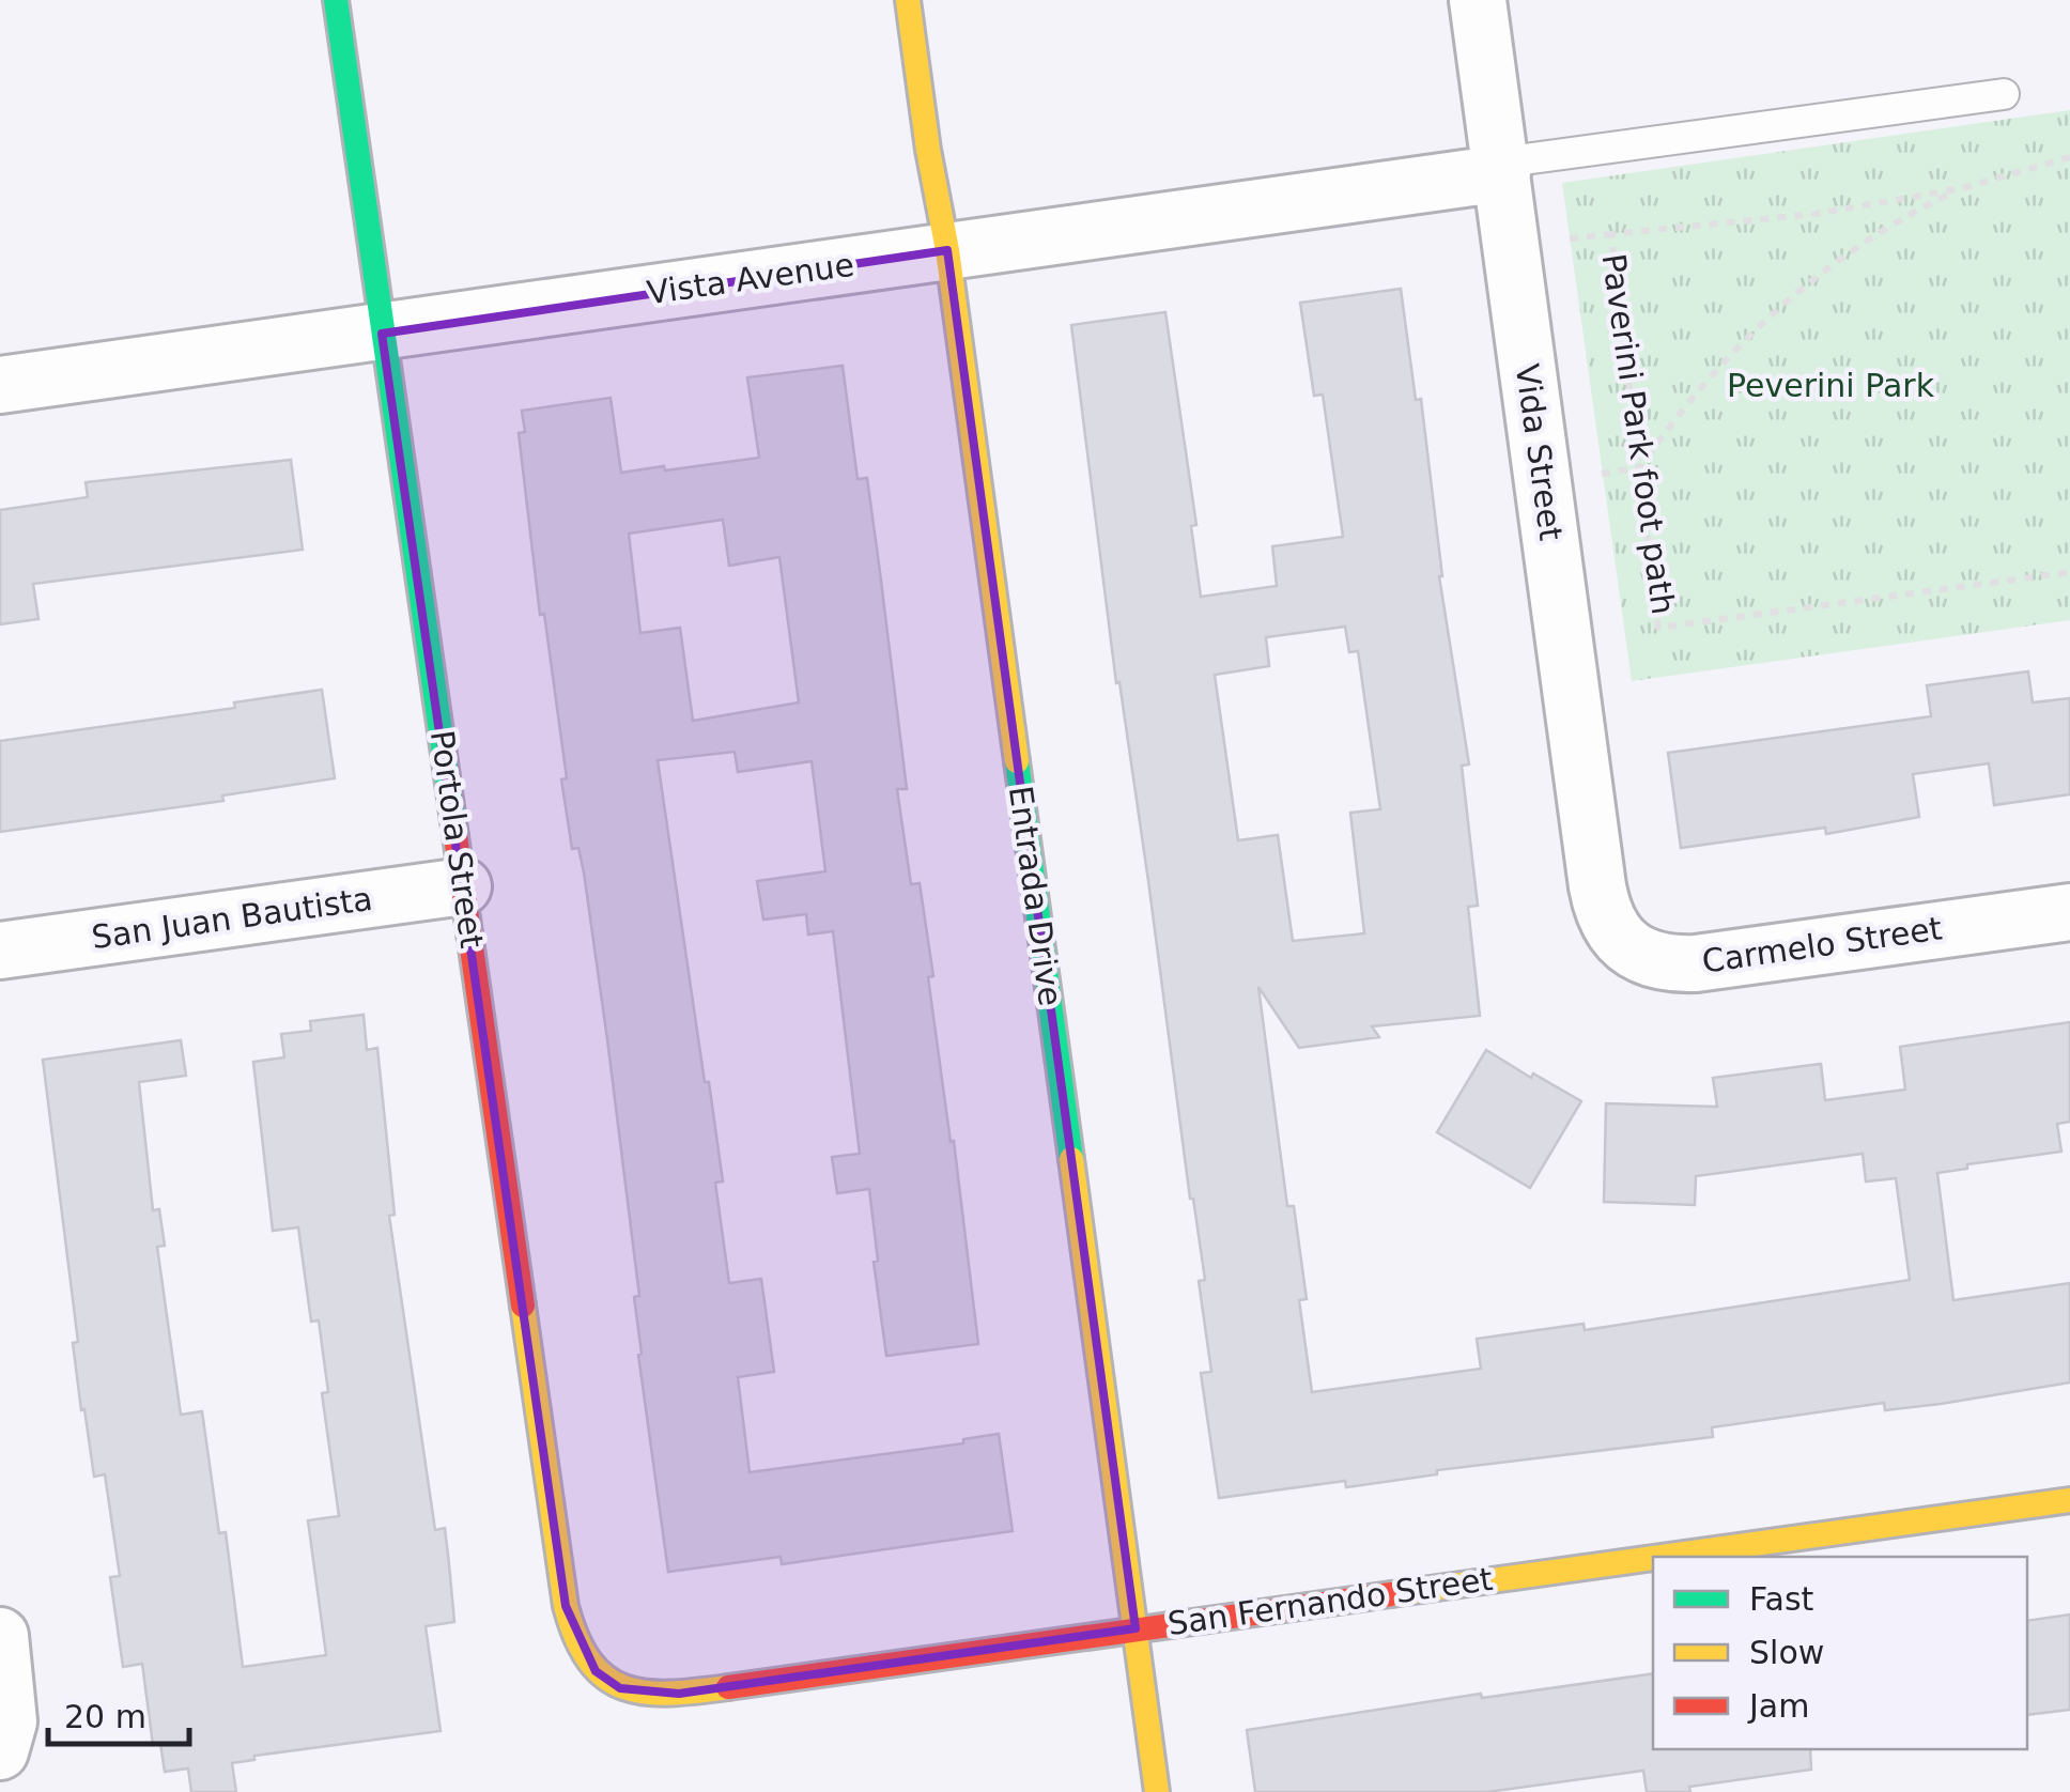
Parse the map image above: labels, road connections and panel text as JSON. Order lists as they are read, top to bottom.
{
  "streets": {
    "street": [
      "Vista Avenue",
      "Vida Street",
      "Portola Street",
      "Entrada Drive",
      "San Juan Bautista",
      "Carmelo Street",
      "San Fernando Street"
    ],
    "path": ["Paverini Park foot path"]
  },
  "crossings": [
    ["Vista Avenue", "Vida Street"],
    ["Vista Avenue", "Portola Street"],
    ["Vista Avenue", "Entrada Drive"],
    ["Vida Street", "Carmelo Street"],
    ["Portola Street", "San Juan Bautista"],
    ["Portola Street", "San Fernando Street"],
    ["Entrada Drive", "San Fernando Street"]
  ],
  "parks": ["Peverini Park"],
  "legend": ["Fast", "Slow", "Jam"],
  "scale_bar": "20 m"
}
